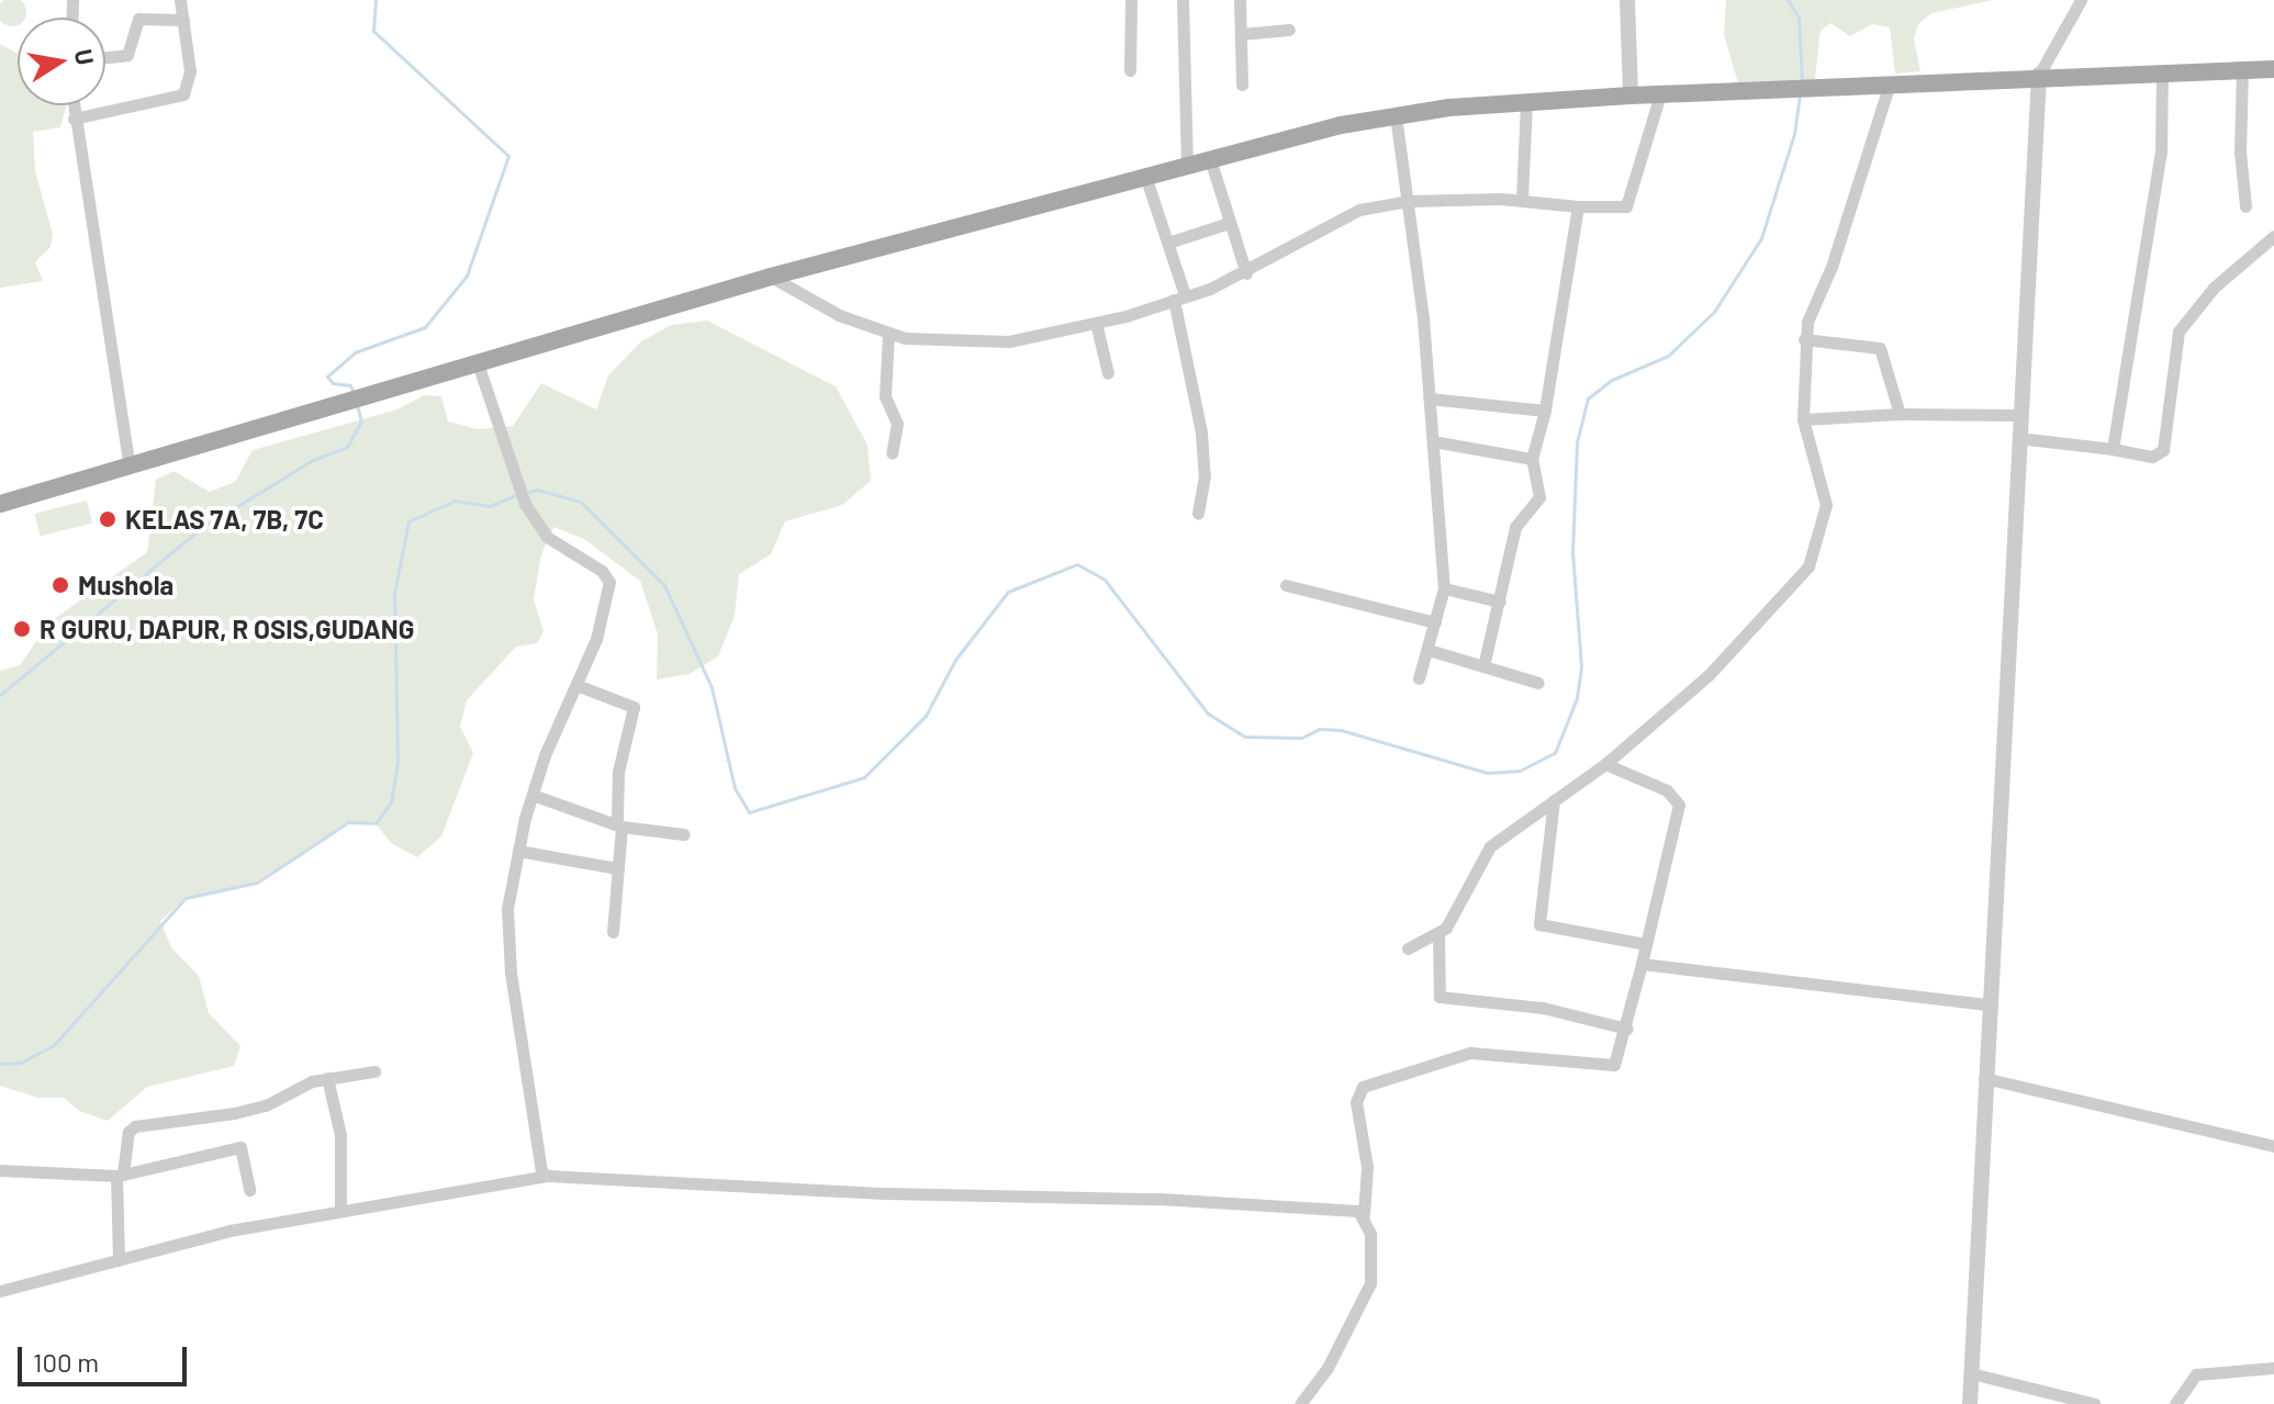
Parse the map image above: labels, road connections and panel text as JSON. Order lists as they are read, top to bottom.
{
  "places": ["KELAS 7A, 7B, 7C", "Mushola", "R GURU, DAPUR, R OSIS,GUDANG"],
  "scale_bar": "100 m",
  "north": "right"
}
